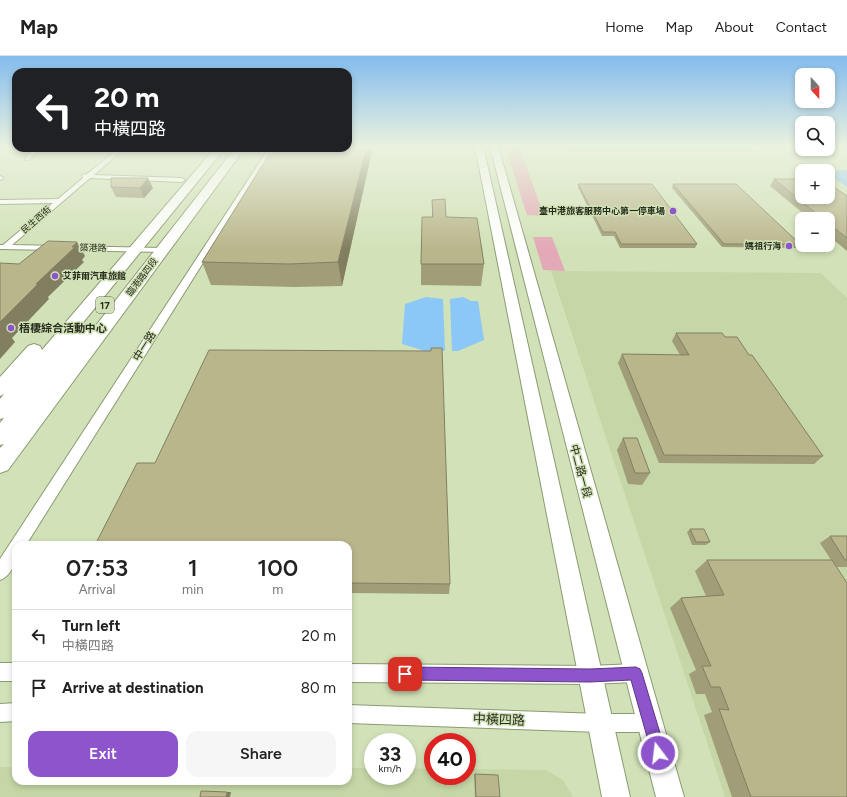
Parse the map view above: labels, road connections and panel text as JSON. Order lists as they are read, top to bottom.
{
  "streets": {
    "main road": ["臨港路四段", "17"],
    "street": [
      "民生西街",
      "築港路",
      "中一路",
      "中二路一段",
      "中橫四路"
    ]
  },
  "crossings": [
    ["民生西街", "築港路"],
    ["築港路", "臨港路四段"],
    ["中二路一段", "中橫四路"]
  ],
  "places": [
    "臺中港旅客服務中心第一停車場",
    "媽祖行海",
    "艾菲爾汽車旅館",
    "梧棲綜合活動中心"
  ],
  "north": "bottom",
  "page": {
    "header": "Map",
    "nav": [
      "Home",
      "Map",
      "About",
      "Contact"
    ],
    "map_buttons": ["+", "−"],
    "turn": ["20 m", "中橫四路"],
    "eta": [
      "07:53",
      "Arrival",
      "1",
      "min",
      "100",
      "m"
    ],
    "list": [
      {
        "name": "Turn left",
        "note": "中橫四路",
        "value": "20 m"
      },
      {
        "name": "Arrive at destination",
        "value": "80 m"
      }
    ],
    "buttons": ["Exit", "Share"],
    "speed": "33 km/h",
    "limit": "40"
  }
}
